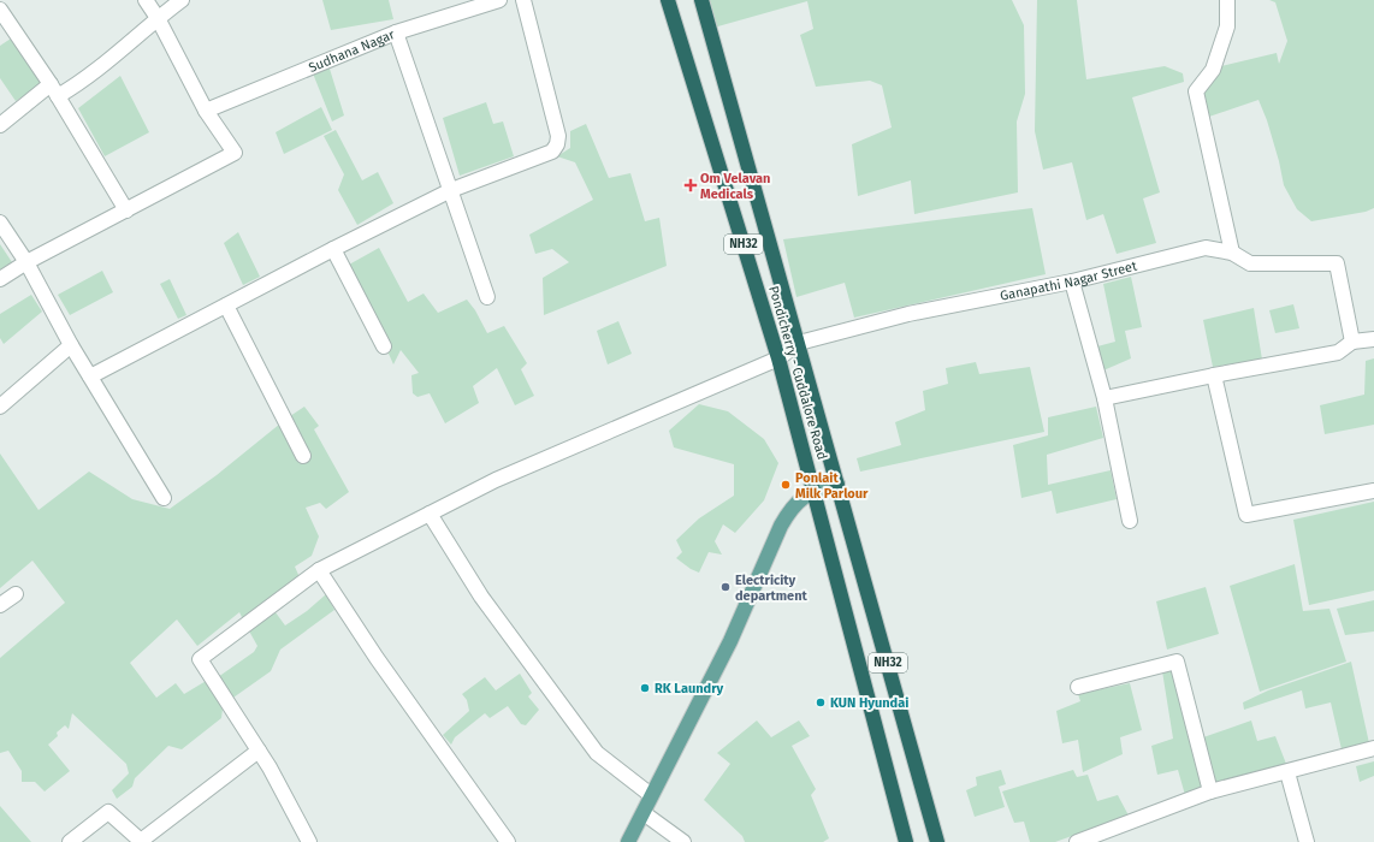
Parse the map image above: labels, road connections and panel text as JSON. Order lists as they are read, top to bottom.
{
  "streets": {
    "highway": ["NH32", "Pondicherry - Cuddalore Road"],
    "street": ["Sudhana Nagar", "Ganapathi Nagar Street"]
  },
  "crossings": [
    ["Ganapathi Nagar Street", "Pondicherry - Cuddalore Road"]
  ],
  "places": {
    "health": ["Om Velavan Medicals"],
    "other": [
      "Ponlait Milk Parlour",
      "Electricity department",
      "RK Laundry",
      "KUN Hyundai"
    ]
  }
}
